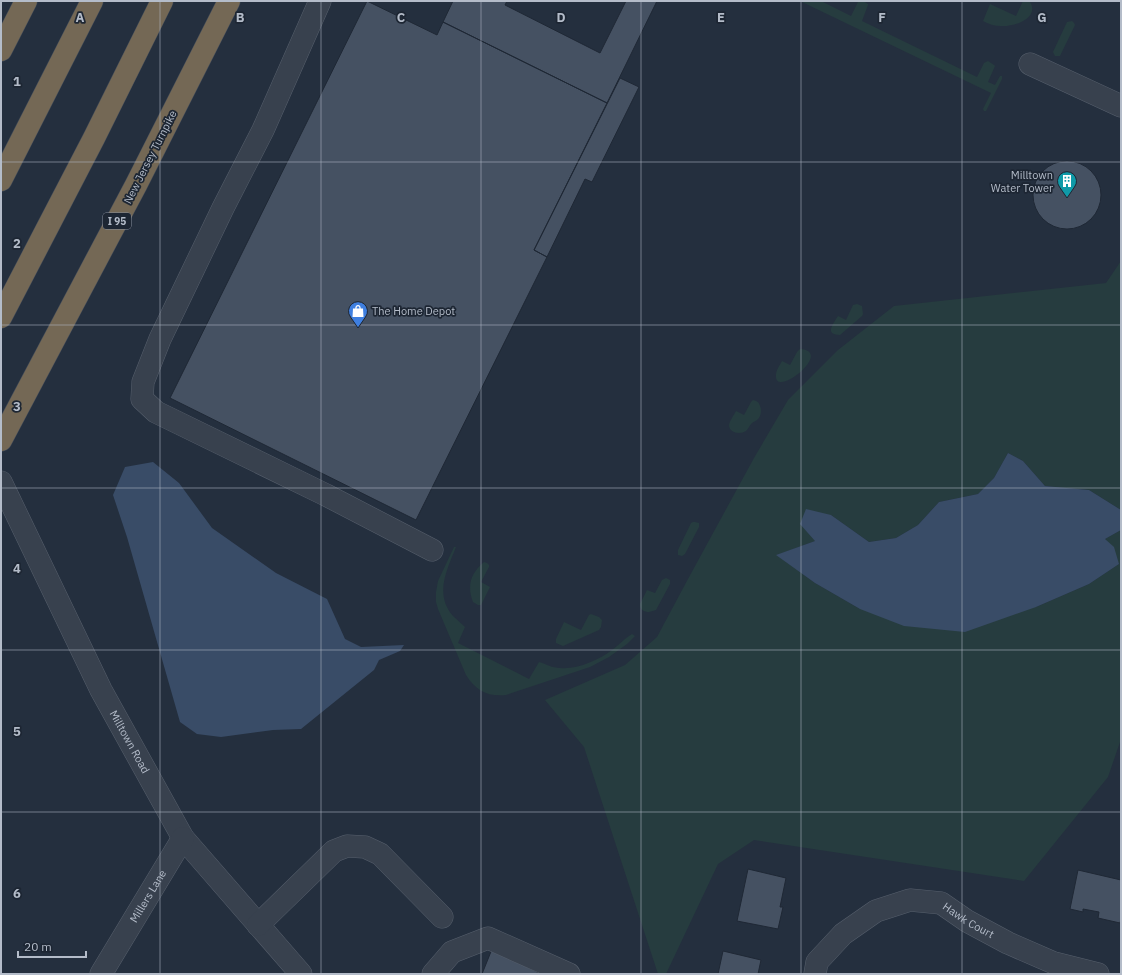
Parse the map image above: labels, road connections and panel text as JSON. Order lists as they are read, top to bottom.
{
  "streets": {
    "highway": ["New Jersey Turnpike", "I 95"],
    "street": ["Milltown Road", "Millers Lane", "Hawk Court"]
  },
  "crossings": [
    ["Milltown Road", "Millers Lane"]
  ],
  "places": {
    "building": ["Milltown Water Tower"],
    "shop": ["The Home Depot"]
  },
  "scale_bar": "20 m",
  "grid": {
    "columns": [
      "A",
      "B",
      "C",
      "D",
      "E",
      "F",
      "G"
    ],
    "rows": [
      "1",
      "2",
      "3",
      "4",
      "5",
      "6"
    ]
  }
}
